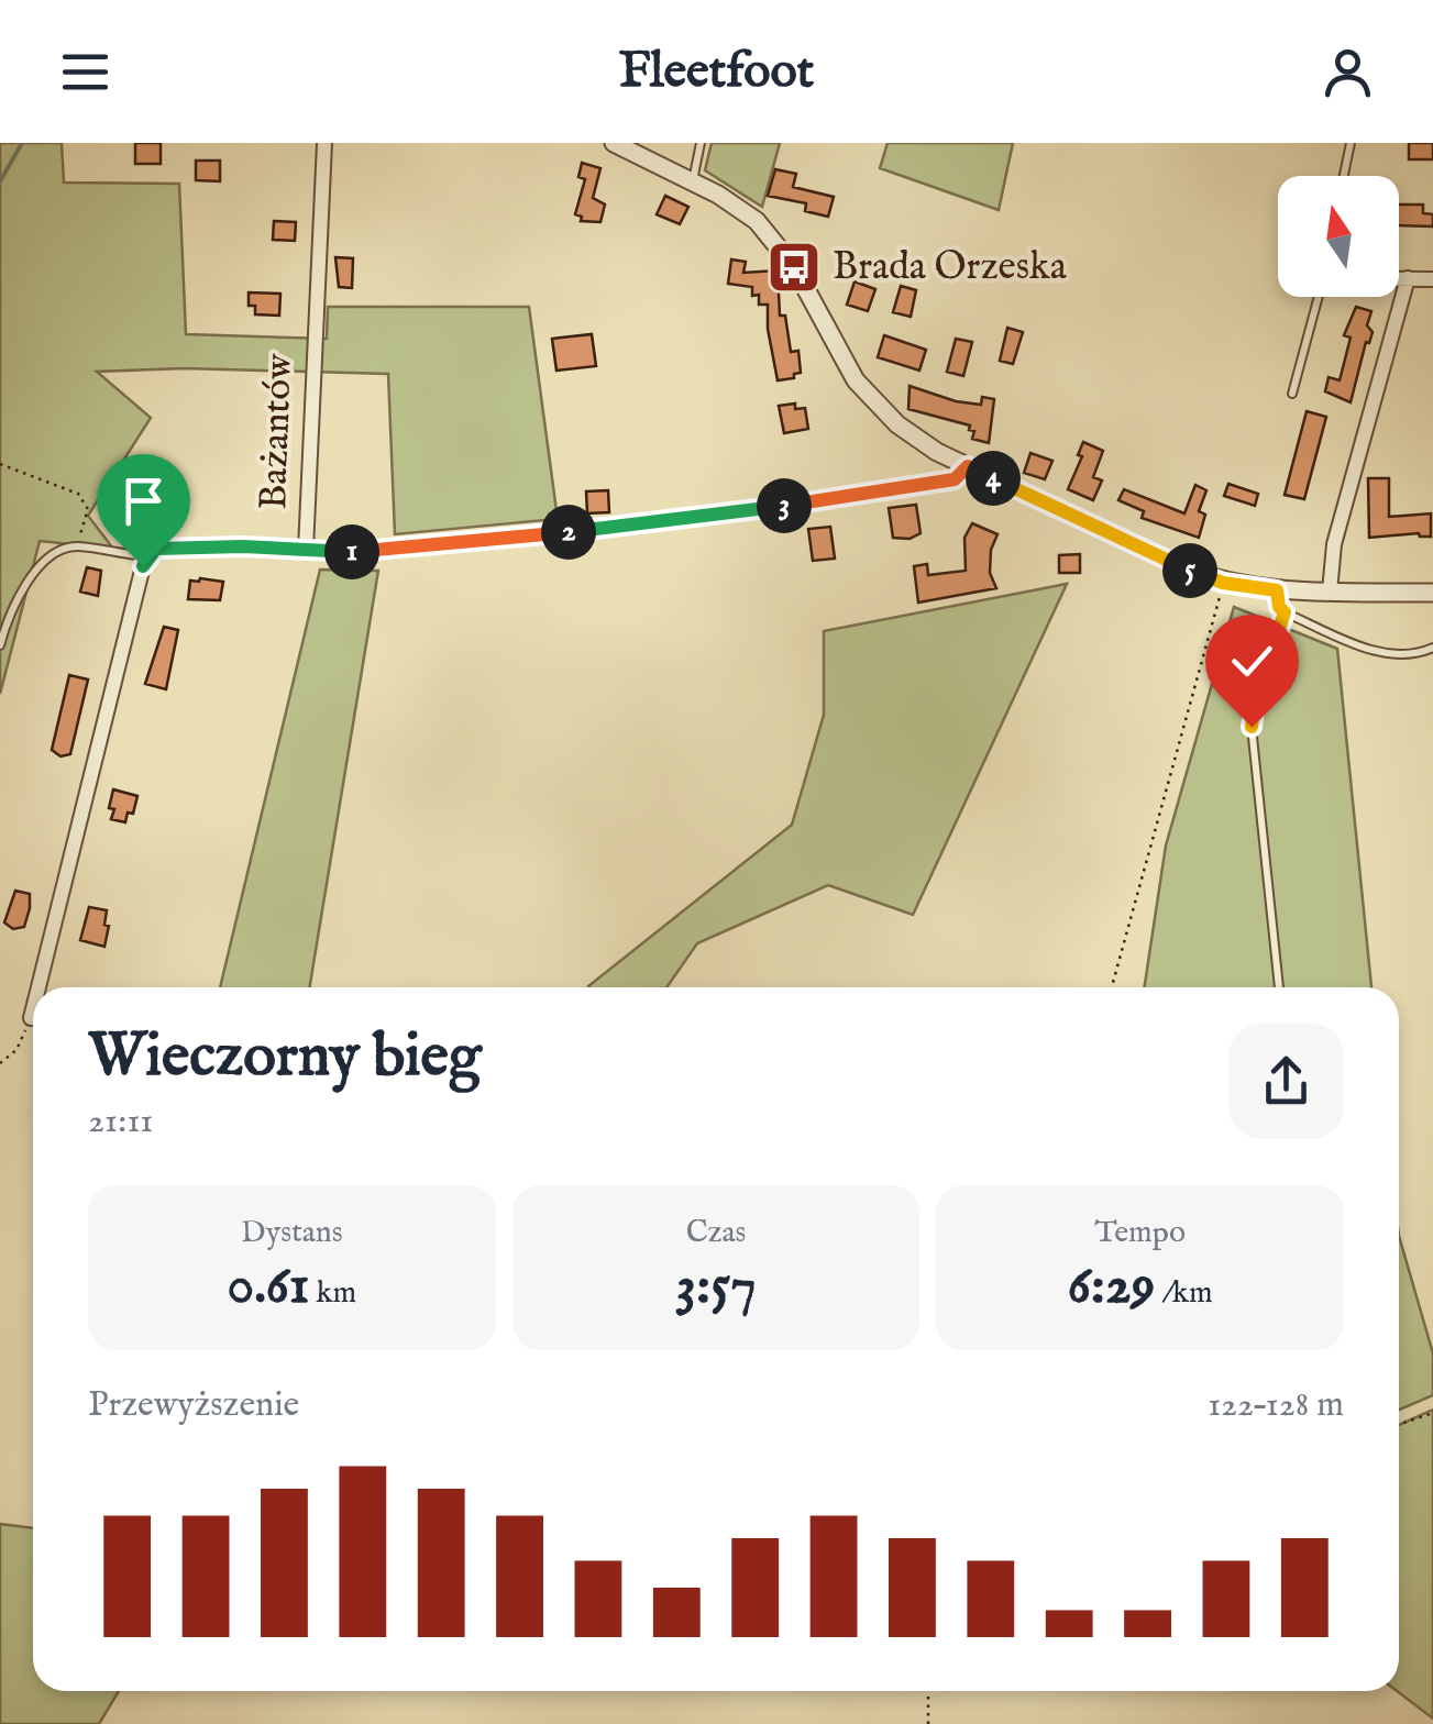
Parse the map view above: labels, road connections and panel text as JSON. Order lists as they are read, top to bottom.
{
  "streets": {
    "street": ["Bażantów"]
  },
  "places": {
    "bus stop": ["Brada Orzeska"]
  },
  "north": "top",
  "page": {
    "header": "Fleetfoot",
    "pins": [
      "4",
      "3",
      "2",
      "1",
      "5"
    ],
    "heading": ["Wieczorny bieg", "21:11"],
    "stats": [
      ["Dystans", "0.61 km"],
      ["Czas", "3:57"],
      ["Tempo", "6:29 /km"]
    ],
    "chart": ["Przewyższenie", "122–128 m"]
  }
}
